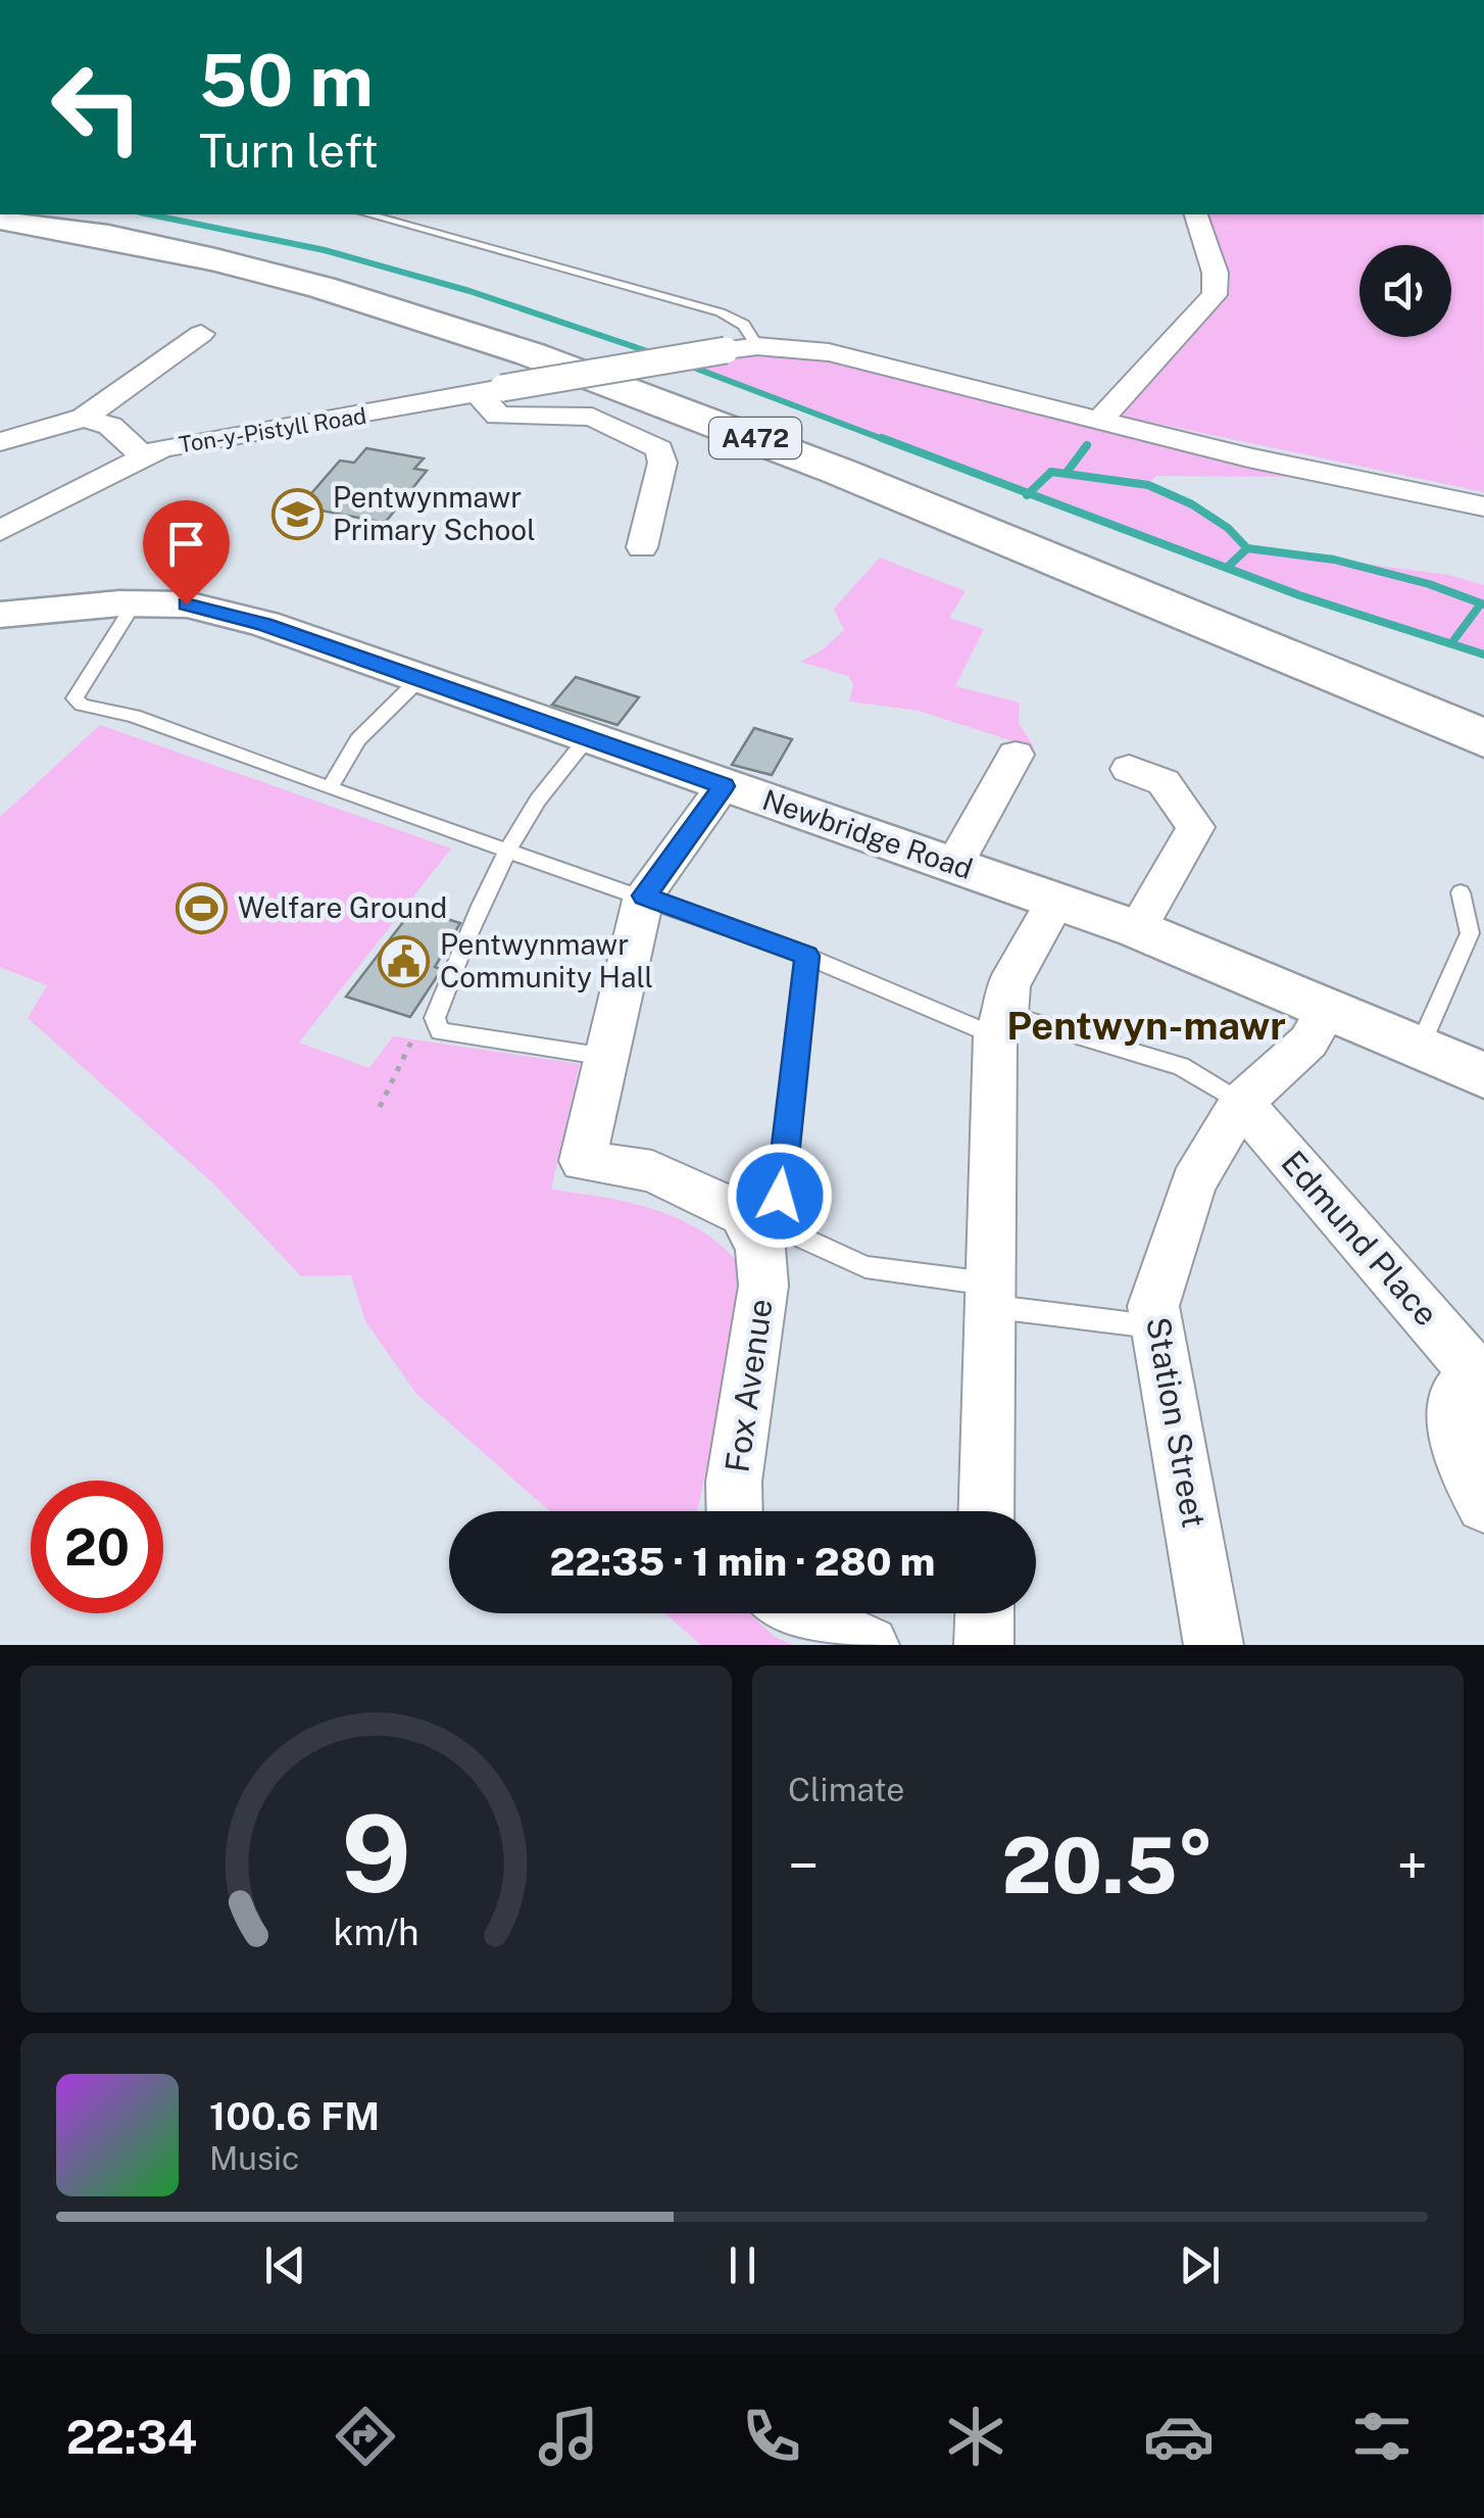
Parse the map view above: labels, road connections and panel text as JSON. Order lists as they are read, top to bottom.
{
  "streets": {
    "main road": ["A472"],
    "street": [
      "Ton-y-Pistyll Road",
      "Newbridge Road",
      "Edmund Place",
      "Fox Avenue",
      "Station Street"
    ]
  },
  "crossings": [
    ["Newbridge Road", "Station Street"],
    ["Edmund Place", "Station Street"]
  ],
  "districts": ["Pentwyn-mawr"],
  "places": {
    "school or university": ["Pentwynmawr Primary School"],
    "sports": ["Welfare Ground"],
    "public building": ["Pentwynmawr Community Hall"]
  },
  "page": {
    "turn": ["50 m", "Turn left"],
    "limit": "20",
    "trip": "22:35 · 1 min · 280 m",
    "tile": "Climate",
    "heat": ["−", "20.5°", "+"],
    "song": ["100.6 FM", "Music"],
    "tabs": "22:34",
    "gauge": ["9", "km/h"]
  }
}
